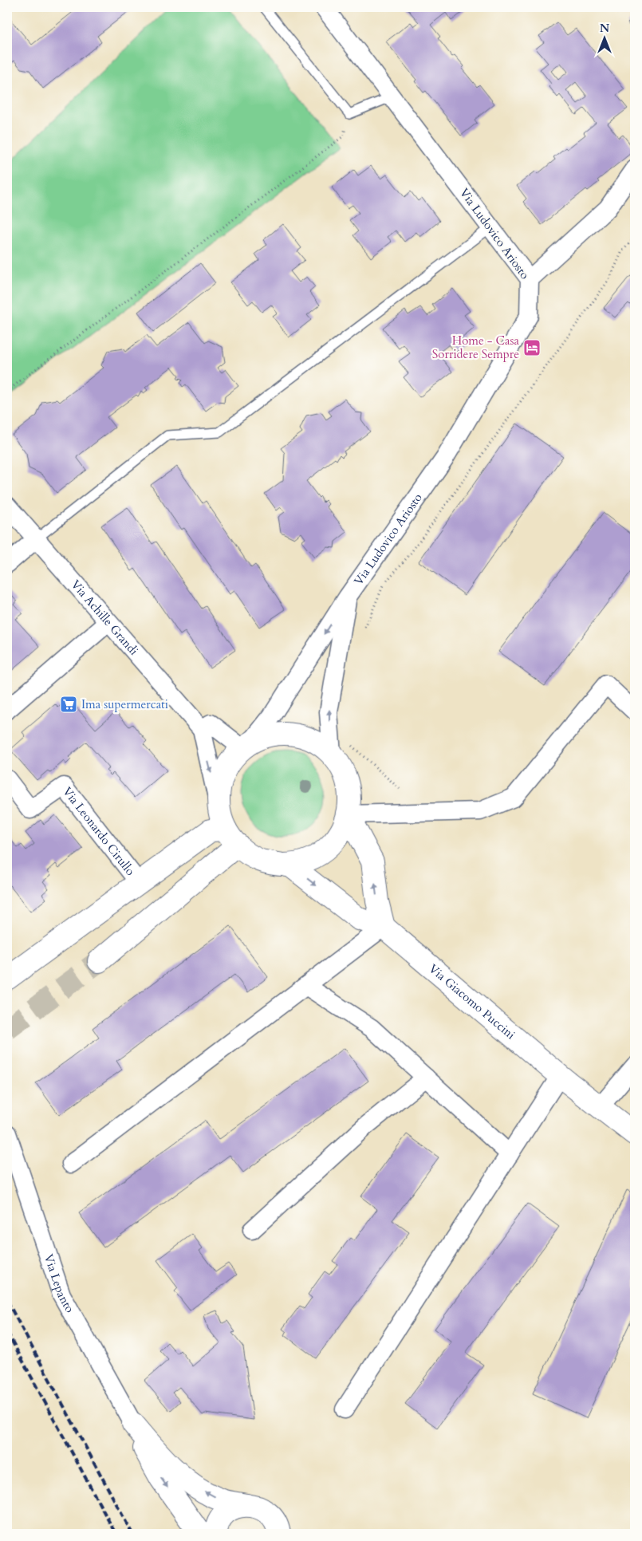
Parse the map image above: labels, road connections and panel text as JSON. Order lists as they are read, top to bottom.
{
  "streets": {
    "street": [
      "Via Ludovico Ariosto",
      "Via Achille Grandi",
      "Via Leonardo Cirullo",
      "Via Giacomo Puccini",
      "Via Lepanto"
    ]
  },
  "crossings": [
    ["Via Ludovico Ariosto", "Via Giacomo Puccini"]
  ],
  "places": {
    "hotel": ["Home - Casa Sorridere Sempre"],
    "supermarket": ["Ima supermercati"]
  },
  "north": "top"
}
